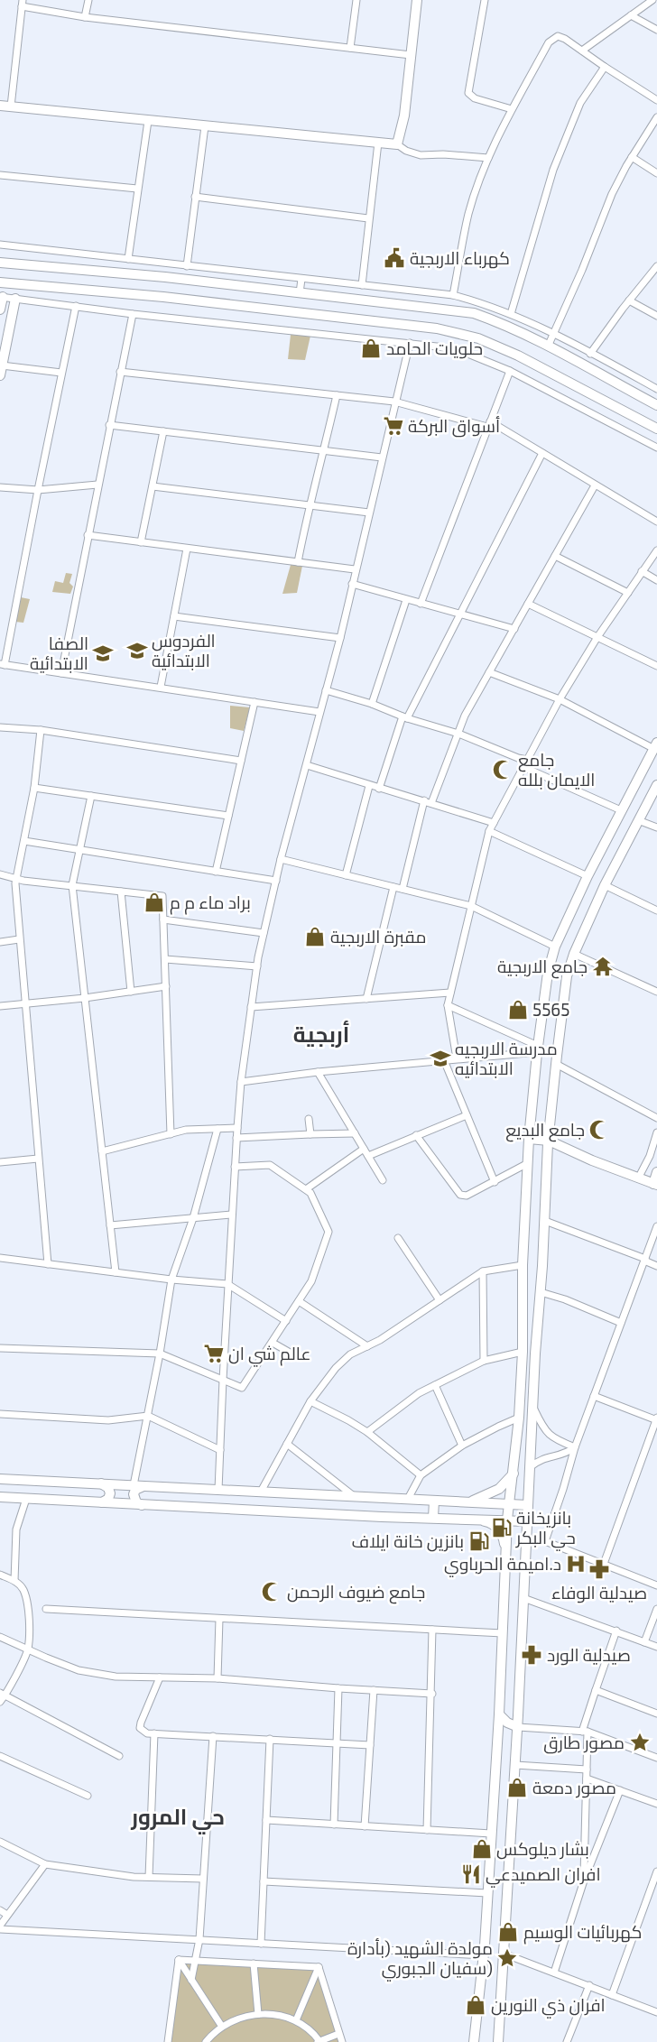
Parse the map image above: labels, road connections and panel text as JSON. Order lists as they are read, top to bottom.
{
  "districts": ["أربجية", "حي المرور"],
  "places": {
    "public building": ["كهرباء الاربجية"],
    "shop": [
      "حلويات الحامد",
      "براد ماء م م",
      "مقبرة الاربجية",
      "5565",
      "مصور دمعة",
      "بشار ديلوكس",
      "كهربائيات الوسيم",
      "افران ذي النورين"
    ],
    "supermarket": ["أسواق البركة", "عالم شي ان"],
    "school or university": ["الفردوس الابتدائية", "الصفا الابتدائية", "مدرسة الاربجيه الابتدائيه"],
    "mosque": ["جامع الايمان بلله", "جامع البديع", "جامع ضيوف الرحمن"],
    "temple": ["جامع الاربجية"],
    "fuel station": ["بانزيخانة حي البكر", "بانزين خانة ايلاف"],
    "hospital": ["د.اميمة الحرباوي"],
    "pharmacy": ["صيدلية الوفاء", "صيدلية الورد"],
    "place": ["مصور طارق", "مولدة الشهيد (بأدارة سفيان الجبوري)"],
    "restaurant": ["افران الصميدعي"]
  }
}
